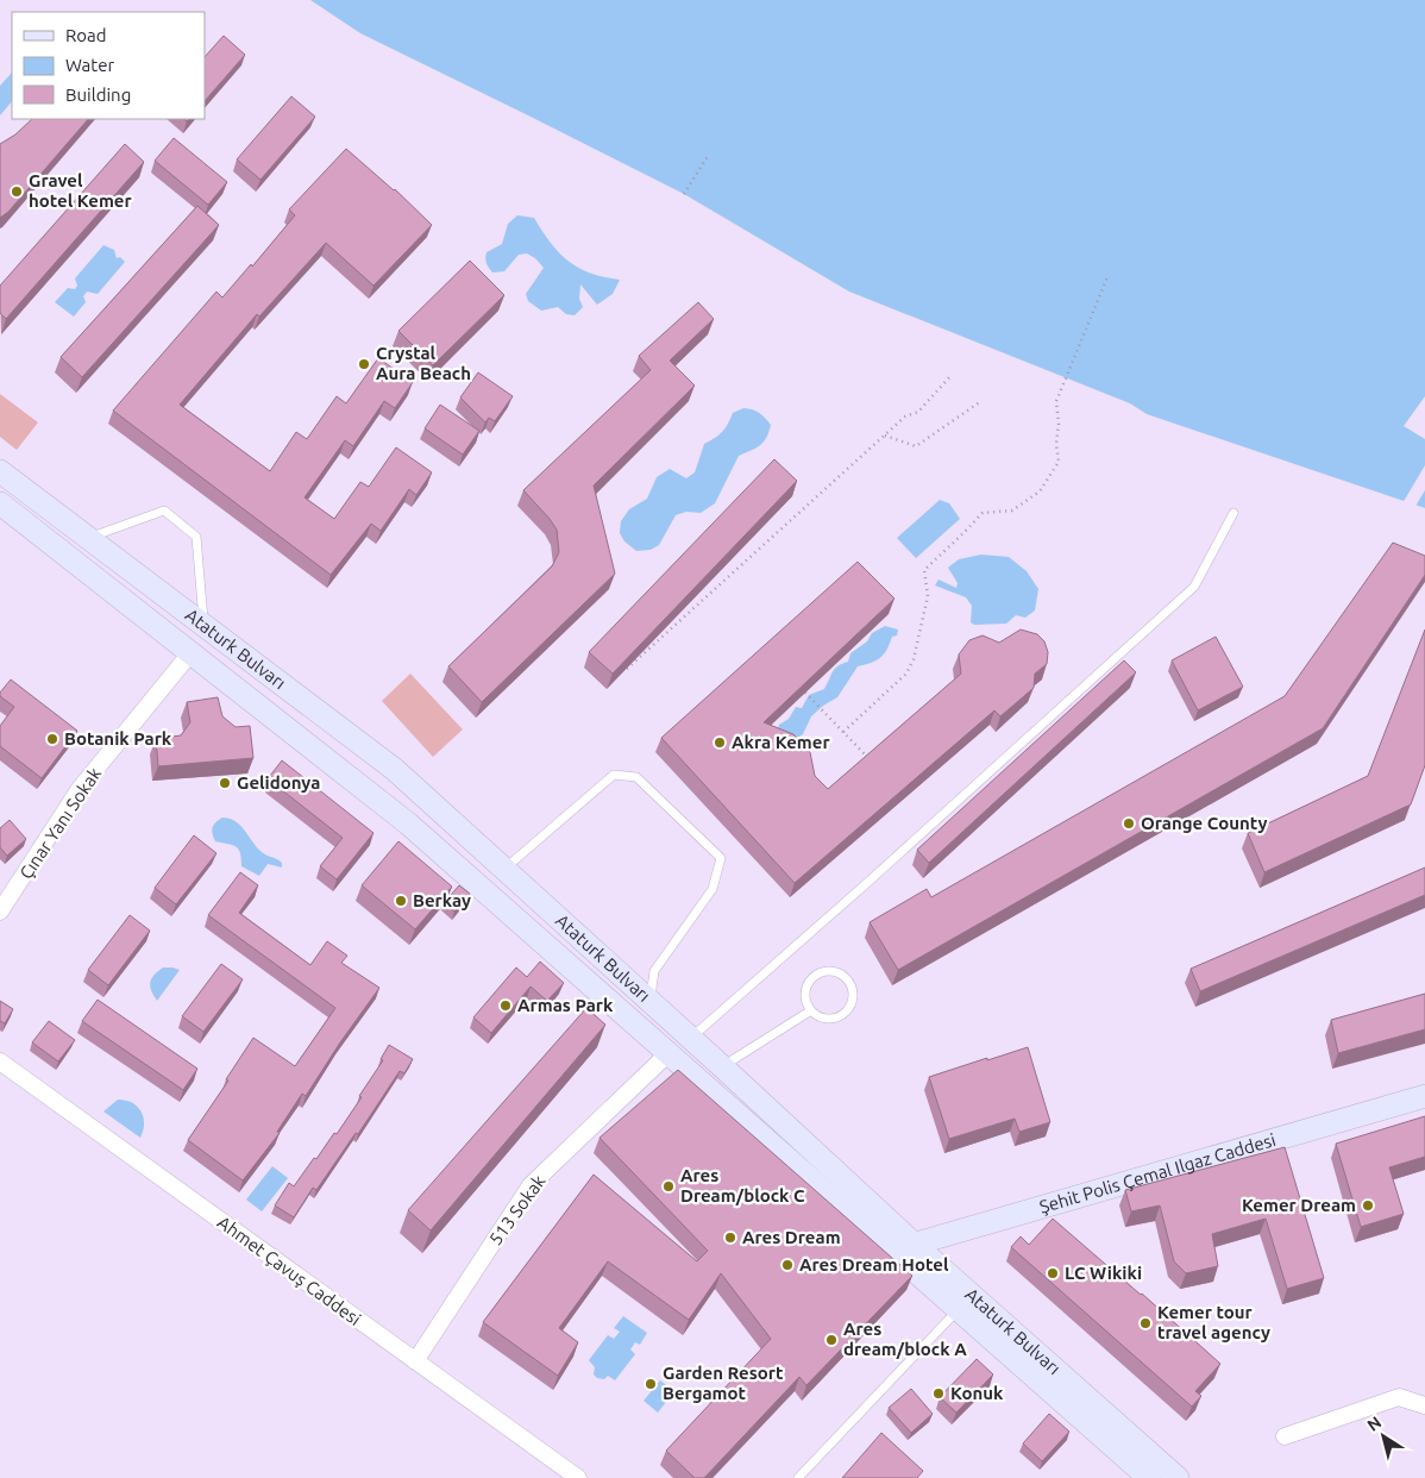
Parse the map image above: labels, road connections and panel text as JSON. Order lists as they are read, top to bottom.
{
  "streets": {
    "main road": ["Ataturk Bulvarı", "Şehit Polis Çemal Ilgaz Caddesi"],
    "street": ["Çınar Yanı Sokak", "513 Sokak", "Ahmet Çavuş Caddesi"]
  },
  "crossings": [
    ["Ataturk Bulvarı", "Çınar Yanı Sokak"],
    ["Ataturk Bulvarı", "Şehit Polis Çemal Ilgaz Caddesi"],
    ["Ataturk Bulvarı", "513 Sokak"],
    ["513 Sokak", "Ahmet Çavuş Caddesi"]
  ],
  "places": [
    "Gravel hotel Kemer",
    "Crystal Aura Beach",
    "Botanik Park",
    "Akra Kemer",
    "Gelidonya",
    "Orange County",
    "Berkay",
    "Armas Park",
    "Ares Dream/block C",
    "Kemer Dream",
    "Ares Dream",
    "Ares Dream Hotel",
    "LC Wikiki",
    "Kemer tour travel agency",
    "Ares dream/block A",
    "Garden Resort Bergamot",
    "Konuk"
  ],
  "legend": ["Road", "Water", "Building"],
  "north": "top left"
}
